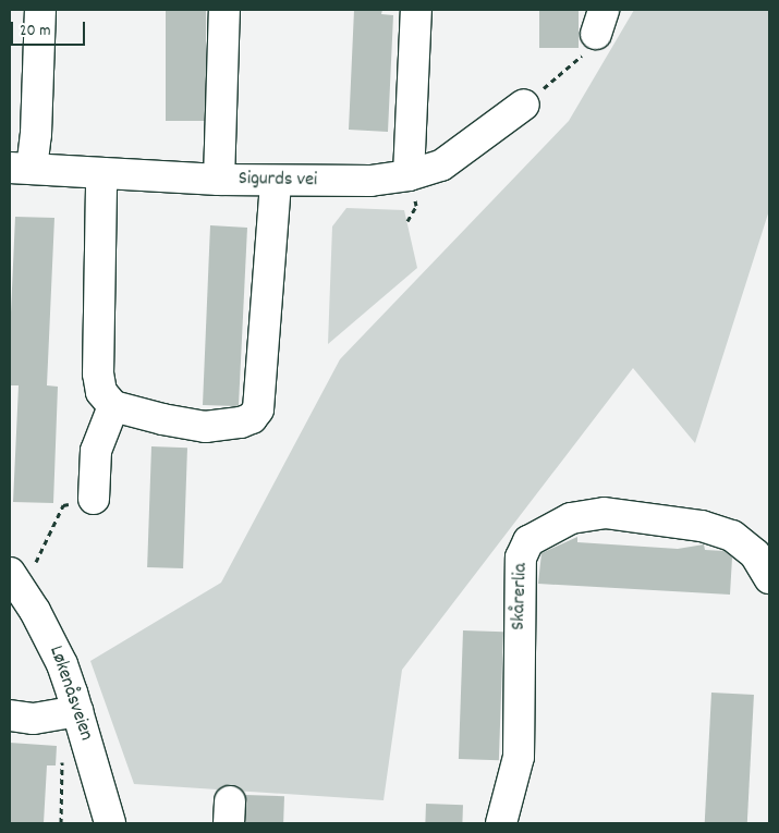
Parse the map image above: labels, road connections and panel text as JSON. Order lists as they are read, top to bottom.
{
  "streets": {
    "street": ["Sigurds vei", "Skårerlia", "Løkenåsveien"]
  },
  "scale_bar": "20 m"
}
